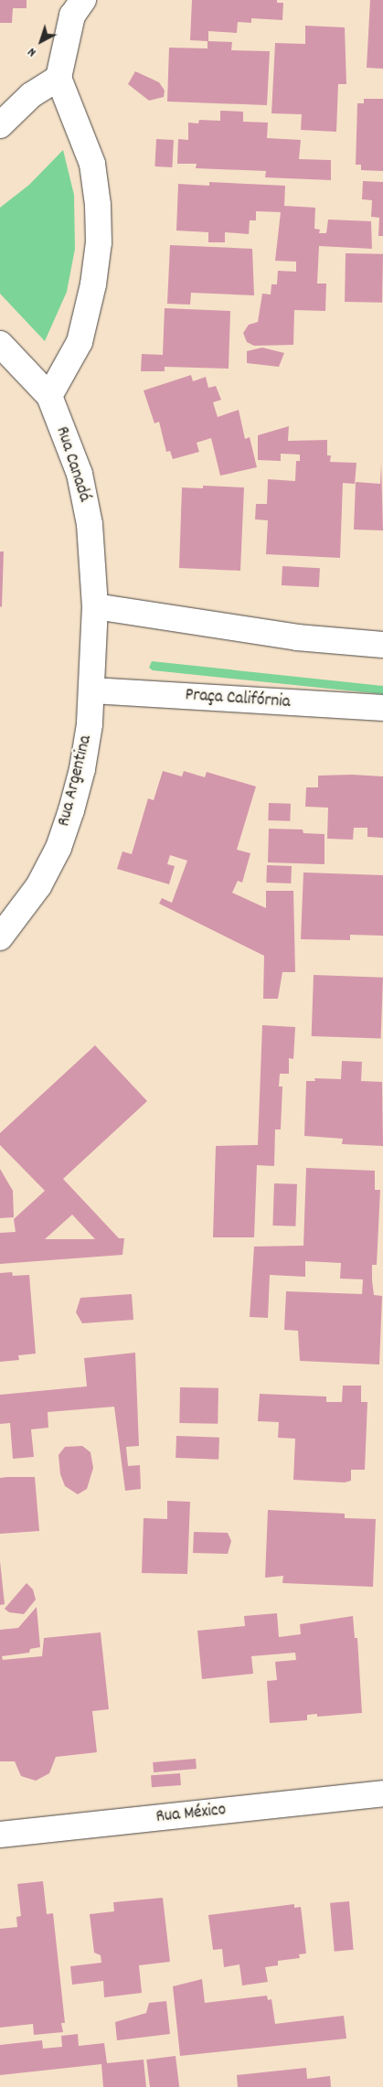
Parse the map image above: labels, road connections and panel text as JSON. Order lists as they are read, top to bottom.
{
  "streets": {
    "street": [
      "Rua Canadá",
      "Praça Califórnia",
      "Rua Argentina",
      "Rua México"
    ]
  },
  "crossings": [
    ["Rua Canadá", "Rua Argentina"],
    ["Praça Califórnia", "Rua Argentina"]
  ],
  "north": "bottom left"
}
